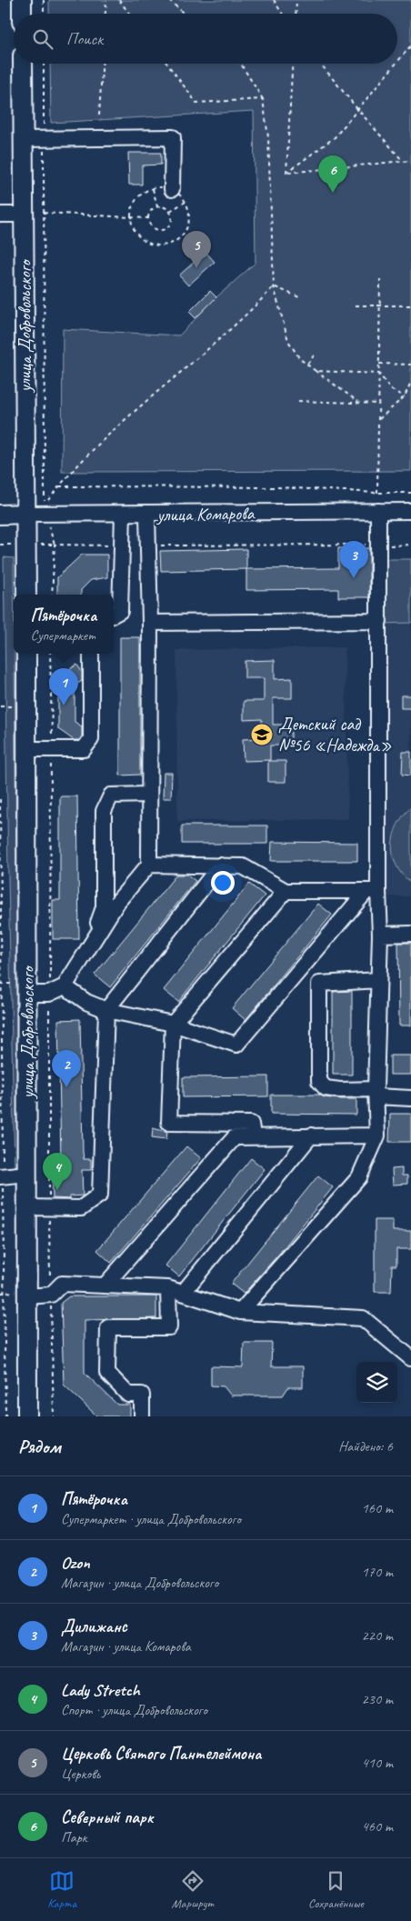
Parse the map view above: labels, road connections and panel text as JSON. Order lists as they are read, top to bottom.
{
  "streets": {
    "main road": ["улица Добровольского", "улица Комарова"]
  },
  "crossings": [
    ["улица Добровольского", "улица Комарова"]
  ],
  "places": {
    "school or university": ["Детский сад №56 «Надежда»"]
  },
  "page": {
    "search": "Поиск",
    "pins": [
      "6",
      "5",
      "3",
      "1",
      "2",
      "4"
    ],
    "popup": ["Пятёрочка", "Супермаркет"],
    "heading": ["Рядом", "Найдено: 6"],
    "list": [
      {
        "mark": "1",
        "name": "Пятёрочка",
        "note": "Супермаркет · улица Добровольского",
        "value": "160 m"
      },
      {
        "mark": "2",
        "name": "Ozon",
        "note": "Магазин · улица Добровольского",
        "value": "170 m"
      },
      {
        "mark": "3",
        "name": "Дилижанс",
        "note": "Магазин · улица Комарова",
        "value": "220 m"
      },
      {
        "mark": "4",
        "name": "Lady Stretch",
        "note": "Спорт · улица Добровольского",
        "value": "230 m"
      },
      {
        "mark": "5",
        "name": "Церковь Святого Пантелеймона",
        "note": "Церковь",
        "value": "410 m"
      },
      {
        "mark": "6",
        "name": "Северный парк",
        "note": "Парк",
        "value": "460 m"
      }
    ],
    "nav": ["Карта", "Маршрут", "Сохранённые"]
  }
}
